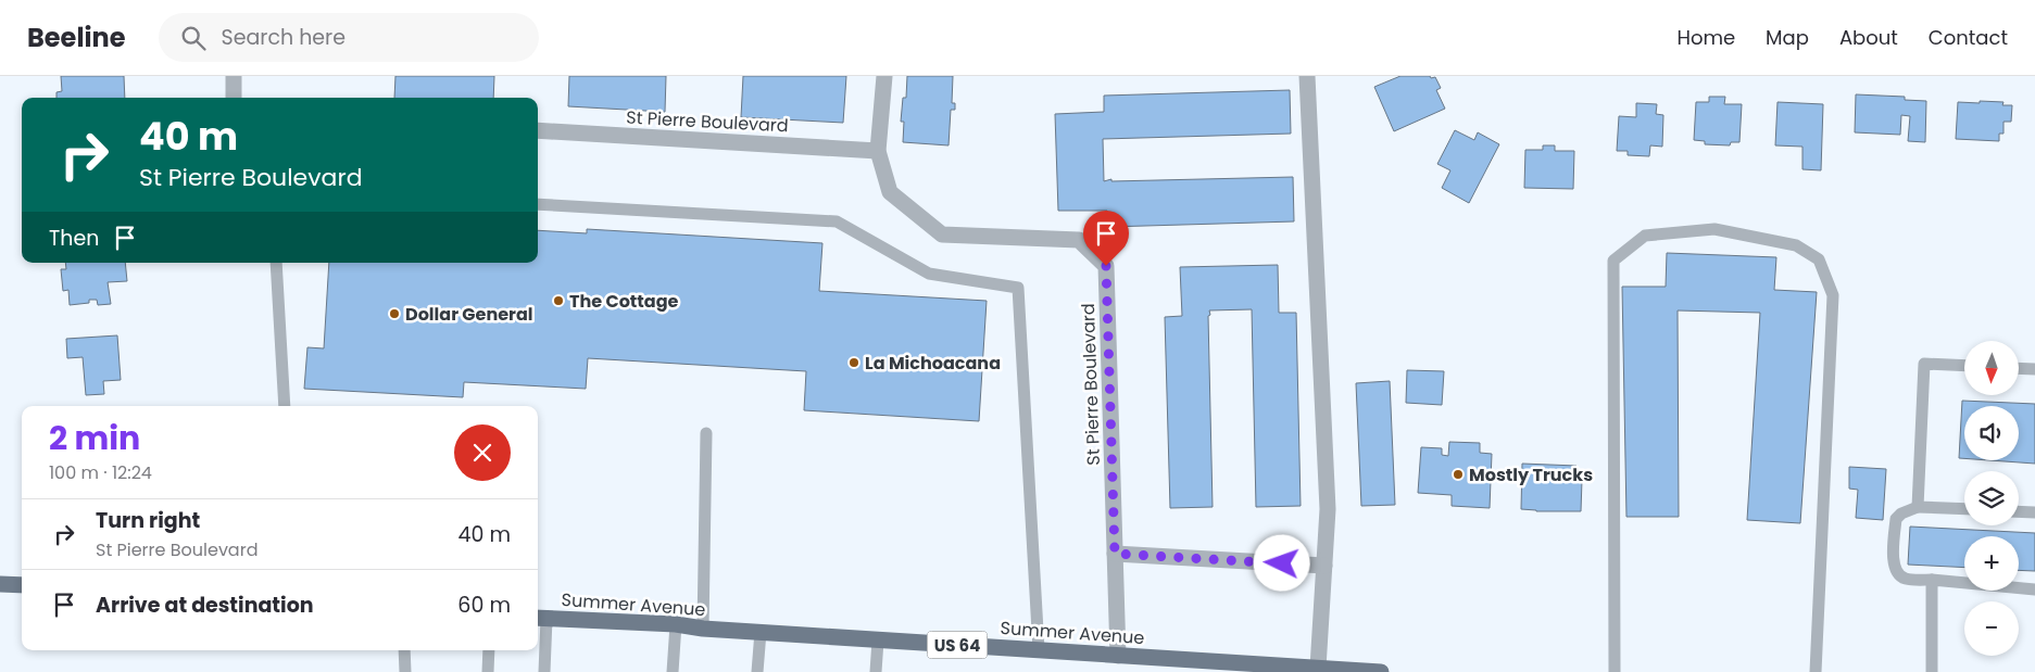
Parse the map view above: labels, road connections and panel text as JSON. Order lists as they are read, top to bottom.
{
  "streets": {
    "main road": ["Summer Avenue", "US 64"],
    "street": ["St Pierre Boulevard"]
  },
  "crossings": [
    ["St Pierre Boulevard", "Summer Avenue"]
  ],
  "places": [
    "The Cottage",
    "Dollar General",
    "La Michoacana",
    "Mostly Trucks"
  ],
  "north": "bottom",
  "page": {
    "header": "Beeline",
    "search": "Search here",
    "nav": [
      "Home",
      "Map",
      "About",
      "Contact"
    ],
    "turn": ["40 m", "St Pierre Boulevard"],
    "then": "Then",
    "map_buttons": ["+", "−"],
    "heading": ["2 min", "100 m · 12:24"],
    "list": [
      {
        "name": "Turn right",
        "note": "St Pierre Boulevard",
        "value": "40 m"
      },
      {
        "name": "Arrive at destination",
        "value": "60 m"
      }
    ]
  }
}
